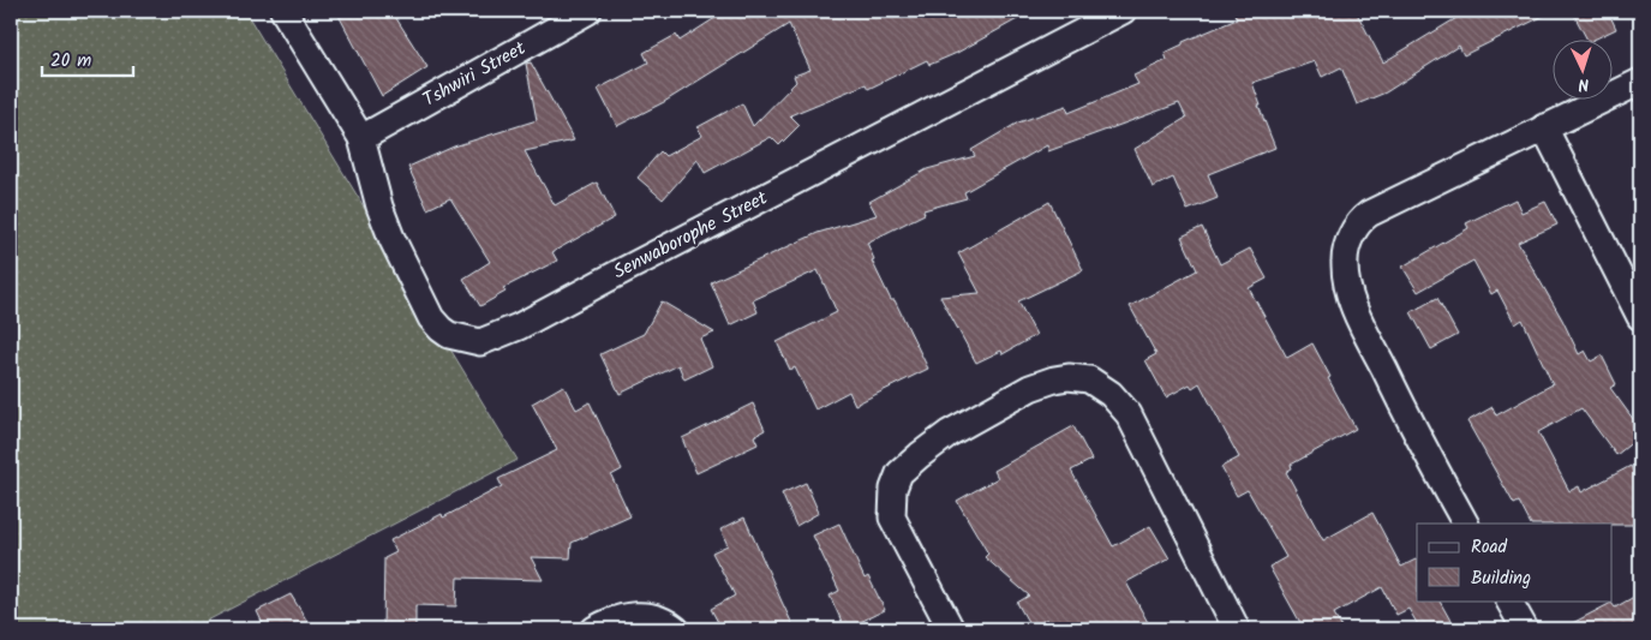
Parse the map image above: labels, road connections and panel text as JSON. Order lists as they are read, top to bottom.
{
  "streets": {
    "street": ["Tshwiri Street", "Senwaborophe Street"]
  },
  "crossings": [
    ["Tshwiri Street", "Senwaborophe Street"]
  ],
  "legend": ["Road", "Building"],
  "scale_bar": "20 m",
  "north": "bottom"
}
